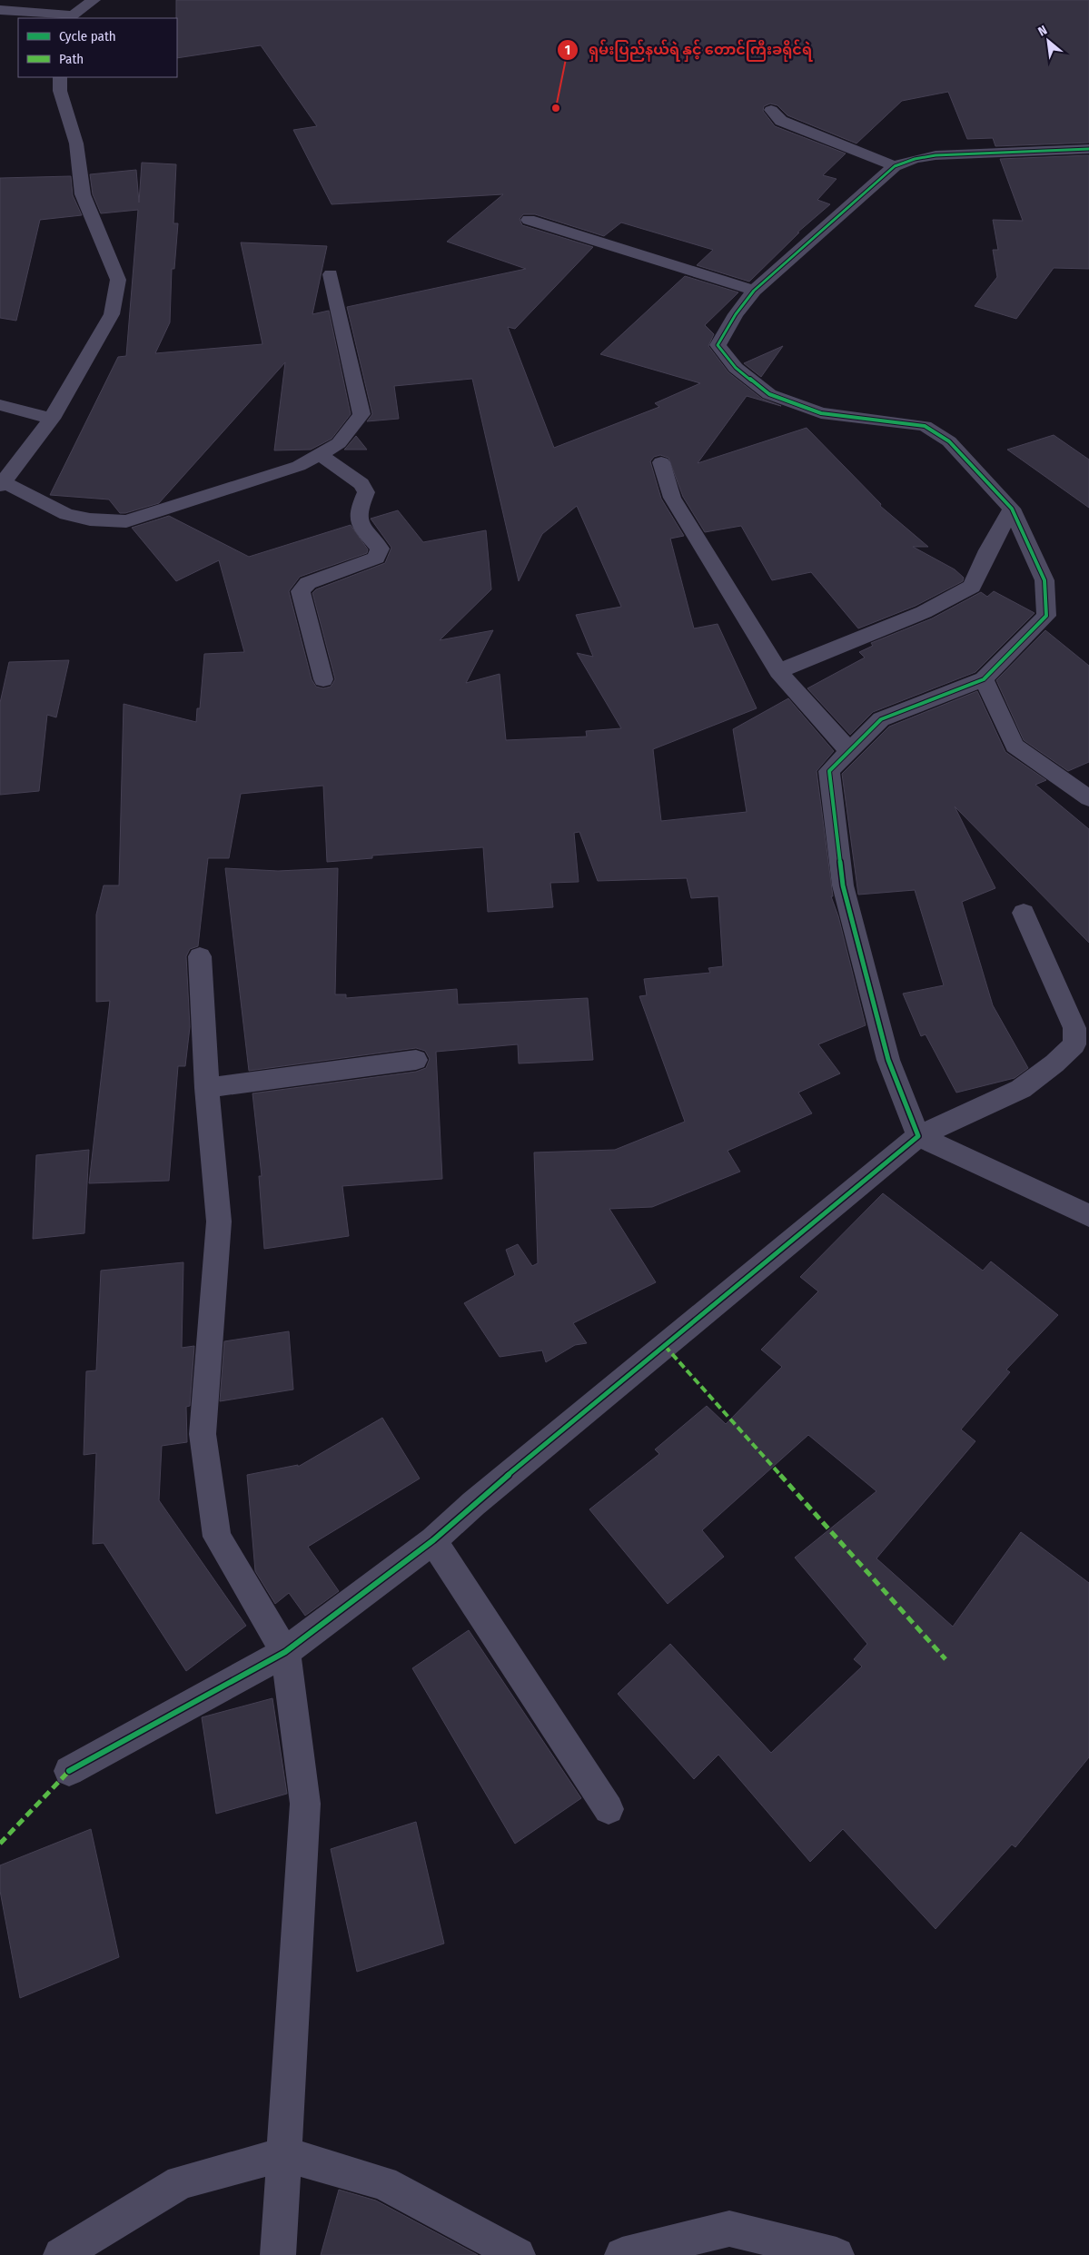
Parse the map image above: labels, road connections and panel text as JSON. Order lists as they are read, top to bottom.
{
  "places": ["ရှမ်းပြည်နယ်ရဲ နှင့် တောင်ကြီးခရိုင်ရဲ"],
  "legend": ["Cycle path", "Path"],
  "north": "top left"
}
